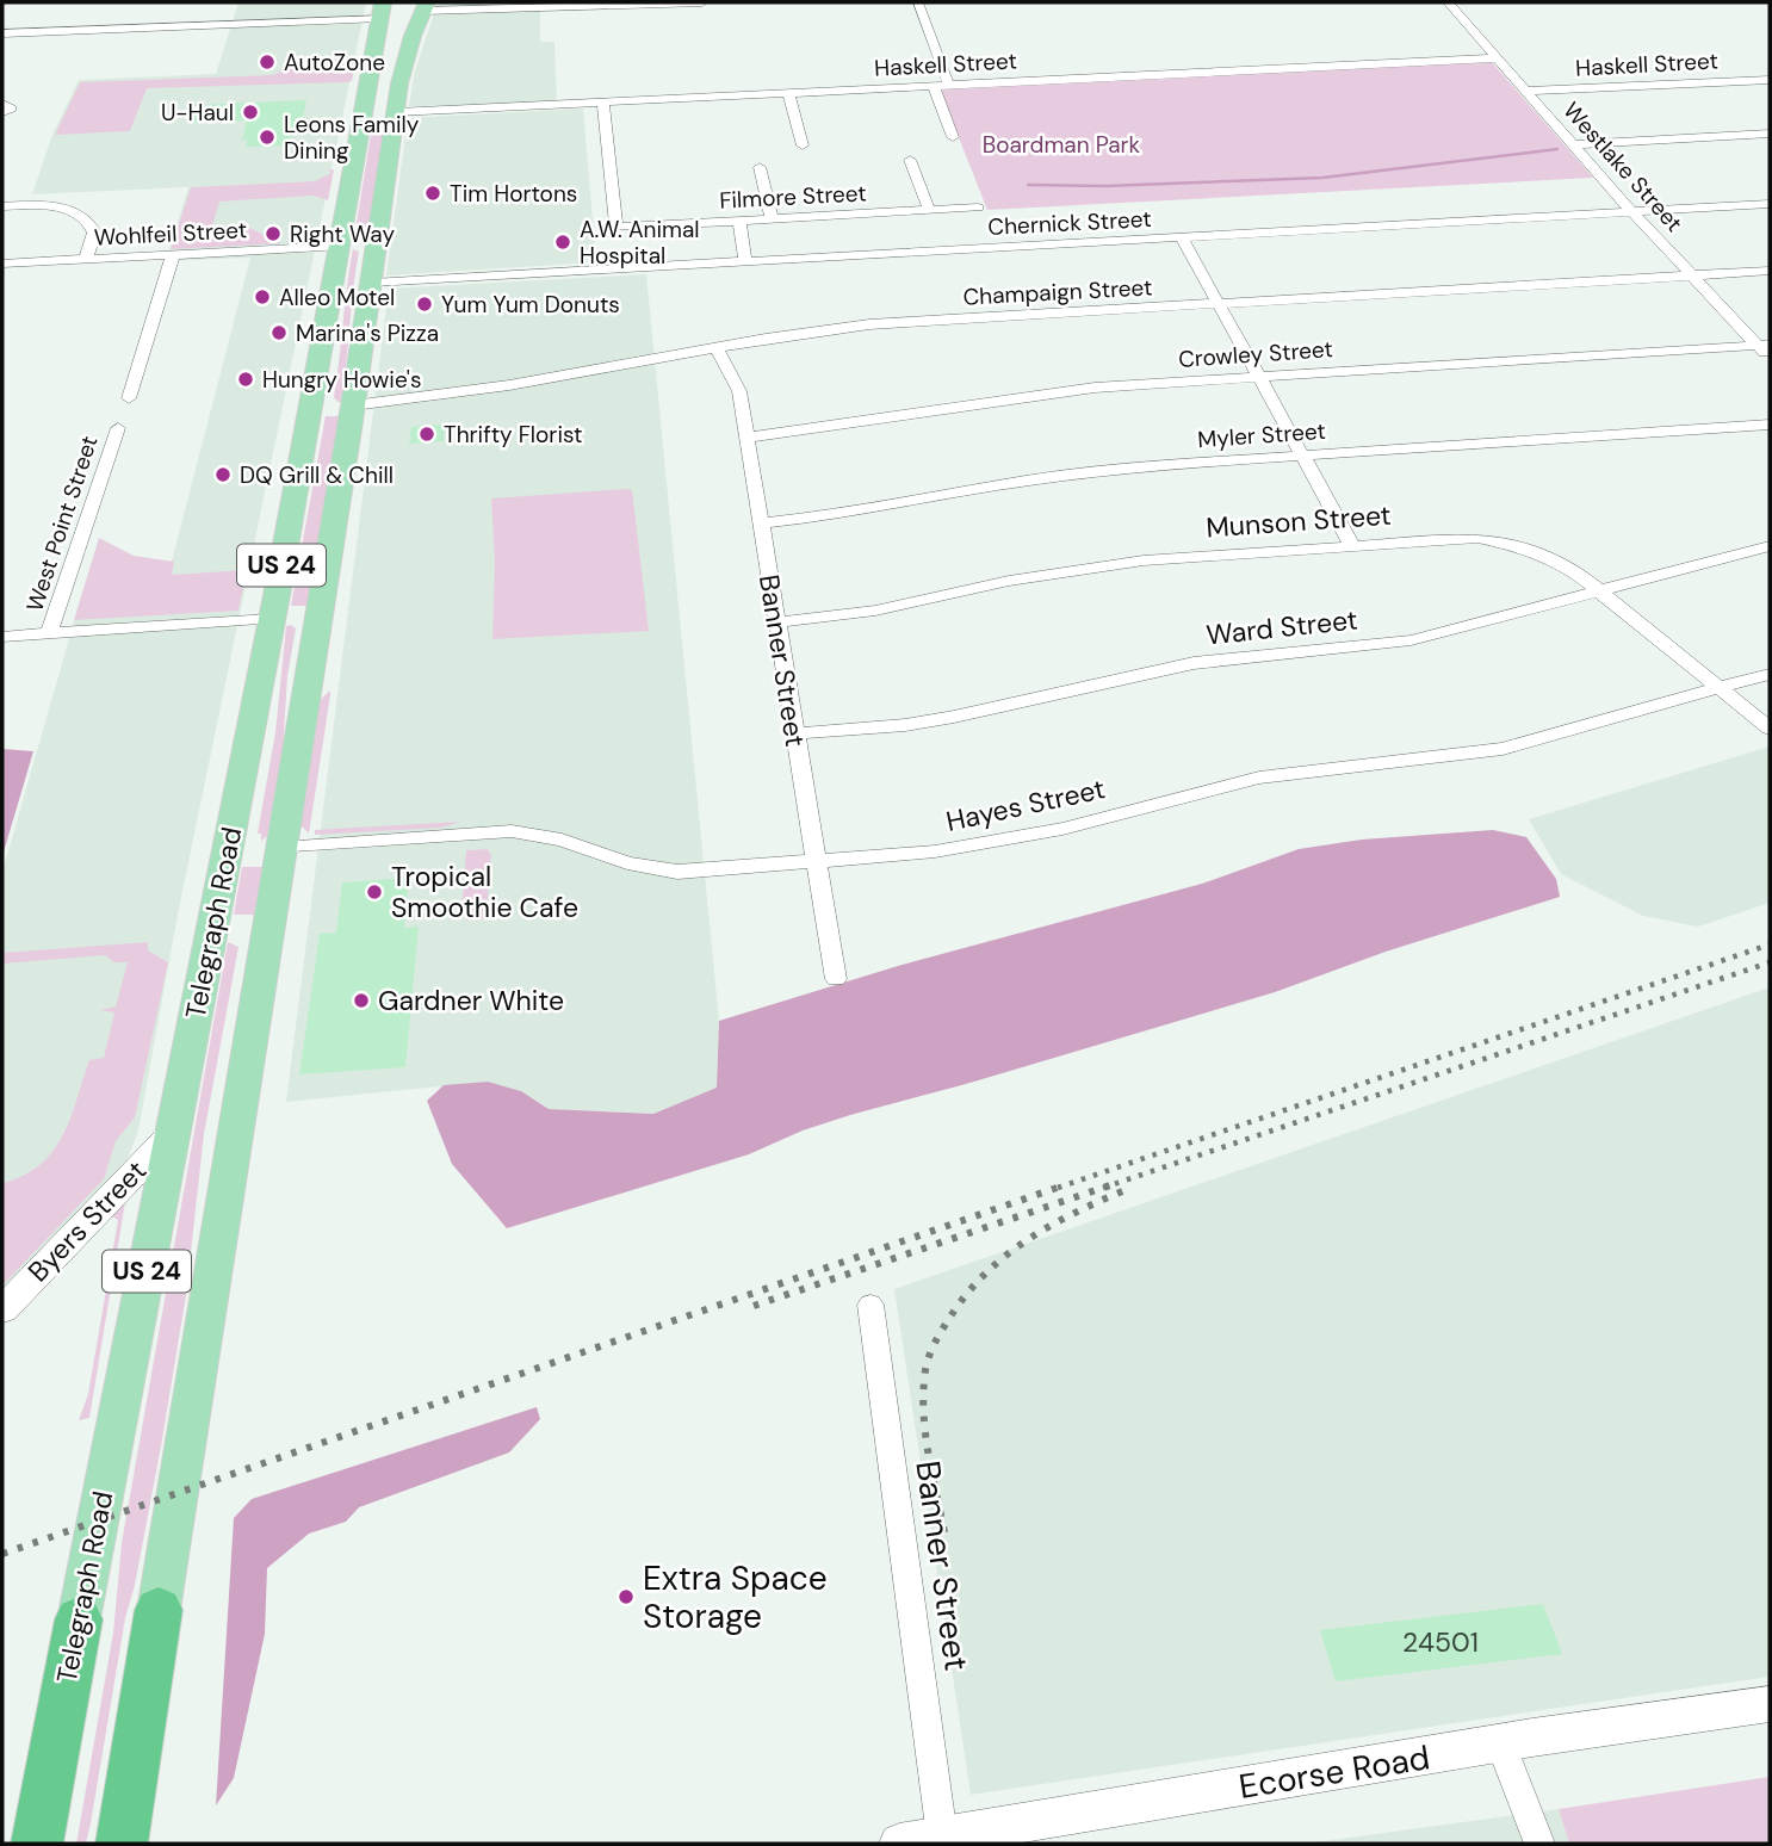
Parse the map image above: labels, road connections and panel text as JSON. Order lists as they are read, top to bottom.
{
  "streets": {
    "highway": ["US 24", "Telegraph Road"],
    "main road": ["Byers Street", "Ecorse Road"],
    "street": [
      "Haskell Street",
      "Westlake Street",
      "Filmore Street",
      "Chernick Street",
      "Wohlfeil Street",
      "Champaign Street",
      "Crowley Street",
      "Myler Street",
      "Munson Street",
      "West Point Street",
      "Ward Street",
      "Banner Street",
      "Hayes Street"
    ]
  },
  "crossings": [
    ["Haskell Street", "Westlake Street"],
    ["Haskell Street", "Filmore Street"],
    ["Haskell Street", "Telegraph Road"],
    ["Westlake Street", "Chernick Street"],
    ["Westlake Street", "Champaign Street"],
    ["Westlake Street", "Crowley Street"],
    ["Chernick Street", "Telegraph Road"],
    ["Wohlfeil Street", "Telegraph Road"],
    ["Champaign Street", "Banner Street"],
    ["Champaign Street", "Telegraph Road"],
    ["Crowley Street", "Banner Street"],
    ["Myler Street", "Banner Street"],
    ["Munson Street", "Ward Street"],
    ["Munson Street", "Banner Street"],
    ["Munson Street", "Hayes Street"],
    ["Ward Street", "Banner Street"],
    ["Banner Street", "Hayes Street"],
    ["Banner Street", "Ecorse Road"],
    ["Hayes Street", "Telegraph Road"],
    ["Telegraph Road", "Byers Street"]
  ],
  "parks": ["Boardman Park"],
  "places": [
    "AutoZone",
    "U-Haul",
    "Leons Family Dining",
    "Tim Hortons",
    "Right Way",
    "A.W. Animal Hospital",
    "Alleo Motel",
    "Yum Yum Donuts",
    "Marina's Pizza",
    "Hungry Howie's",
    "Thrifty Florist",
    "DQ Grill & Chill",
    "Tropical Smoothie Cafe",
    "Gardner White",
    "Extra Space Storage"
  ],
  "house_numbers": ["24501"]
}
